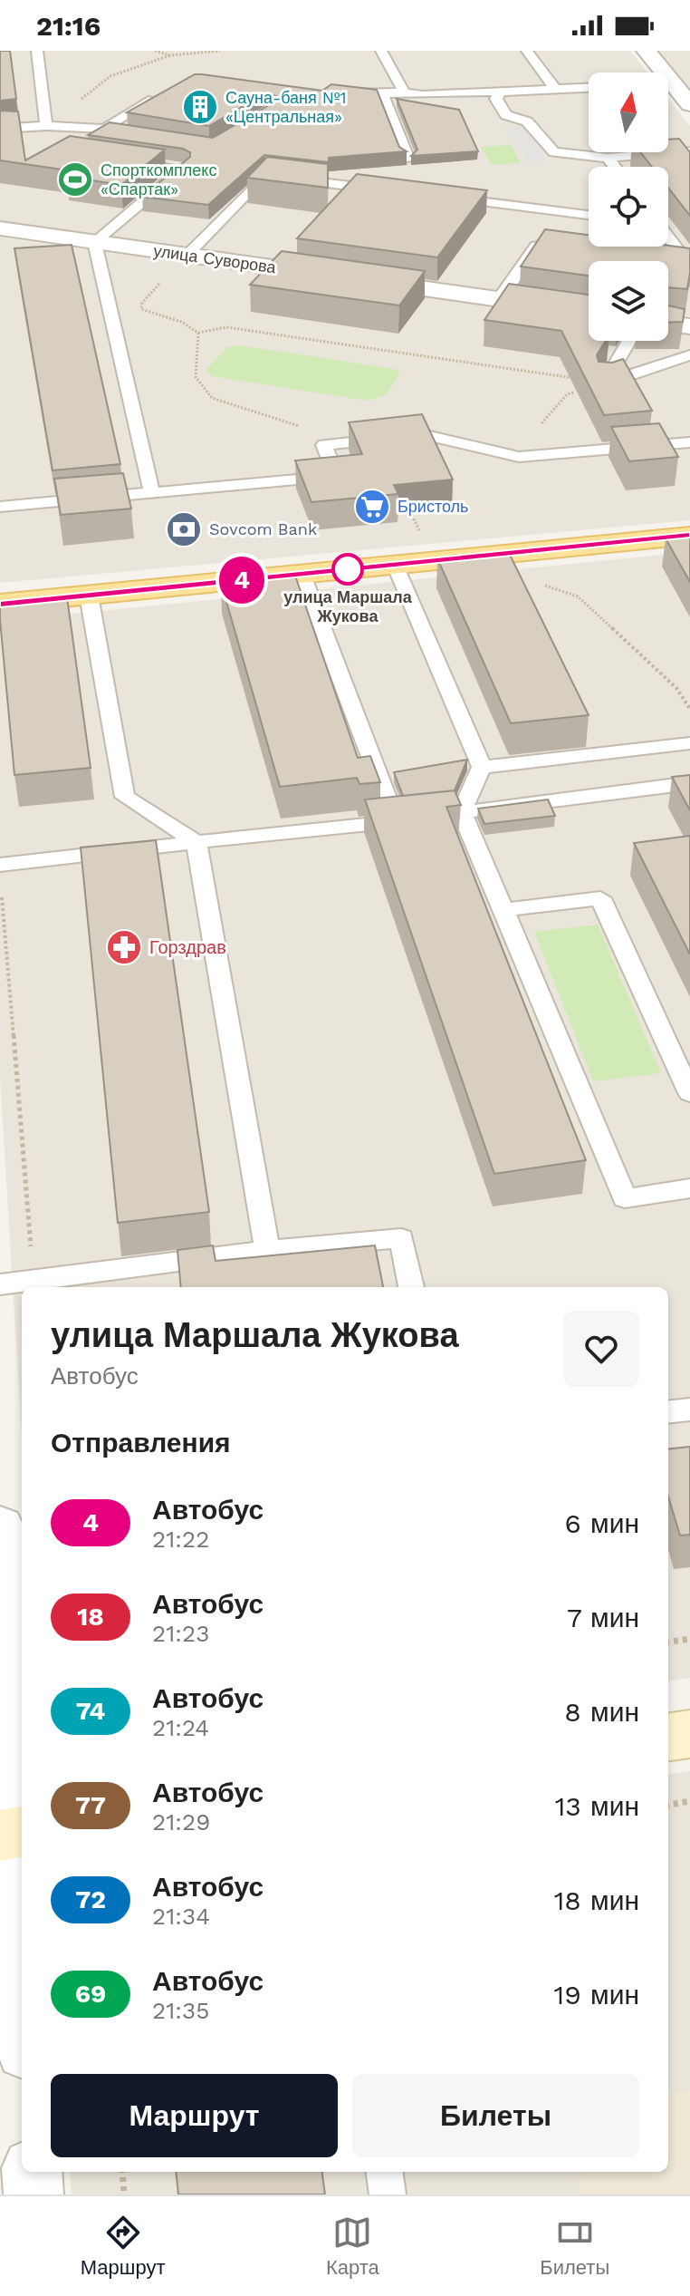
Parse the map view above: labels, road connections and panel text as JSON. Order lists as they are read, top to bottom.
{
  "streets": {
    "street": ["улица Суворова"]
  },
  "places": {
    "building": ["Сауна-баня №1 «Центральная»"],
    "sports": ["Спорткомплекс «Спартак»"],
    "supermarket": ["Бристоль"],
    "bank": ["Sovcom Bank"],
    "other": ["улица Маршала Жукова"],
    "pharmacy": ["Горздрав"]
  },
  "lines": ["bus line 4"],
  "north": "top",
  "page": {
    "status": "21:16",
    "on_map": "4",
    "heading": [
      ["улица Маршала Жукова", "Автобус"],
      "Отправления"
    ],
    "list": [
      {
        "mark": "4",
        "name": "Автобус",
        "note": "21:22",
        "value": "6 мин"
      },
      {
        "mark": "18",
        "name": "Автобус",
        "note": "21:23",
        "value": "7 мин"
      },
      {
        "mark": "74",
        "name": "Автобус",
        "note": "21:24",
        "value": "8 мин"
      },
      {
        "mark": "77",
        "name": "Автобус",
        "note": "21:29",
        "value": "13 мин"
      },
      {
        "mark": "72",
        "name": "Автобус",
        "note": "21:34",
        "value": "18 мин"
      },
      {
        "mark": "69",
        "name": "Автобус",
        "note": "21:35",
        "value": "19 мин"
      }
    ],
    "buttons": ["Маршрут", "Билеты"],
    "tabs": ["Маршрут", "Карта", "Билеты"]
  }
}
